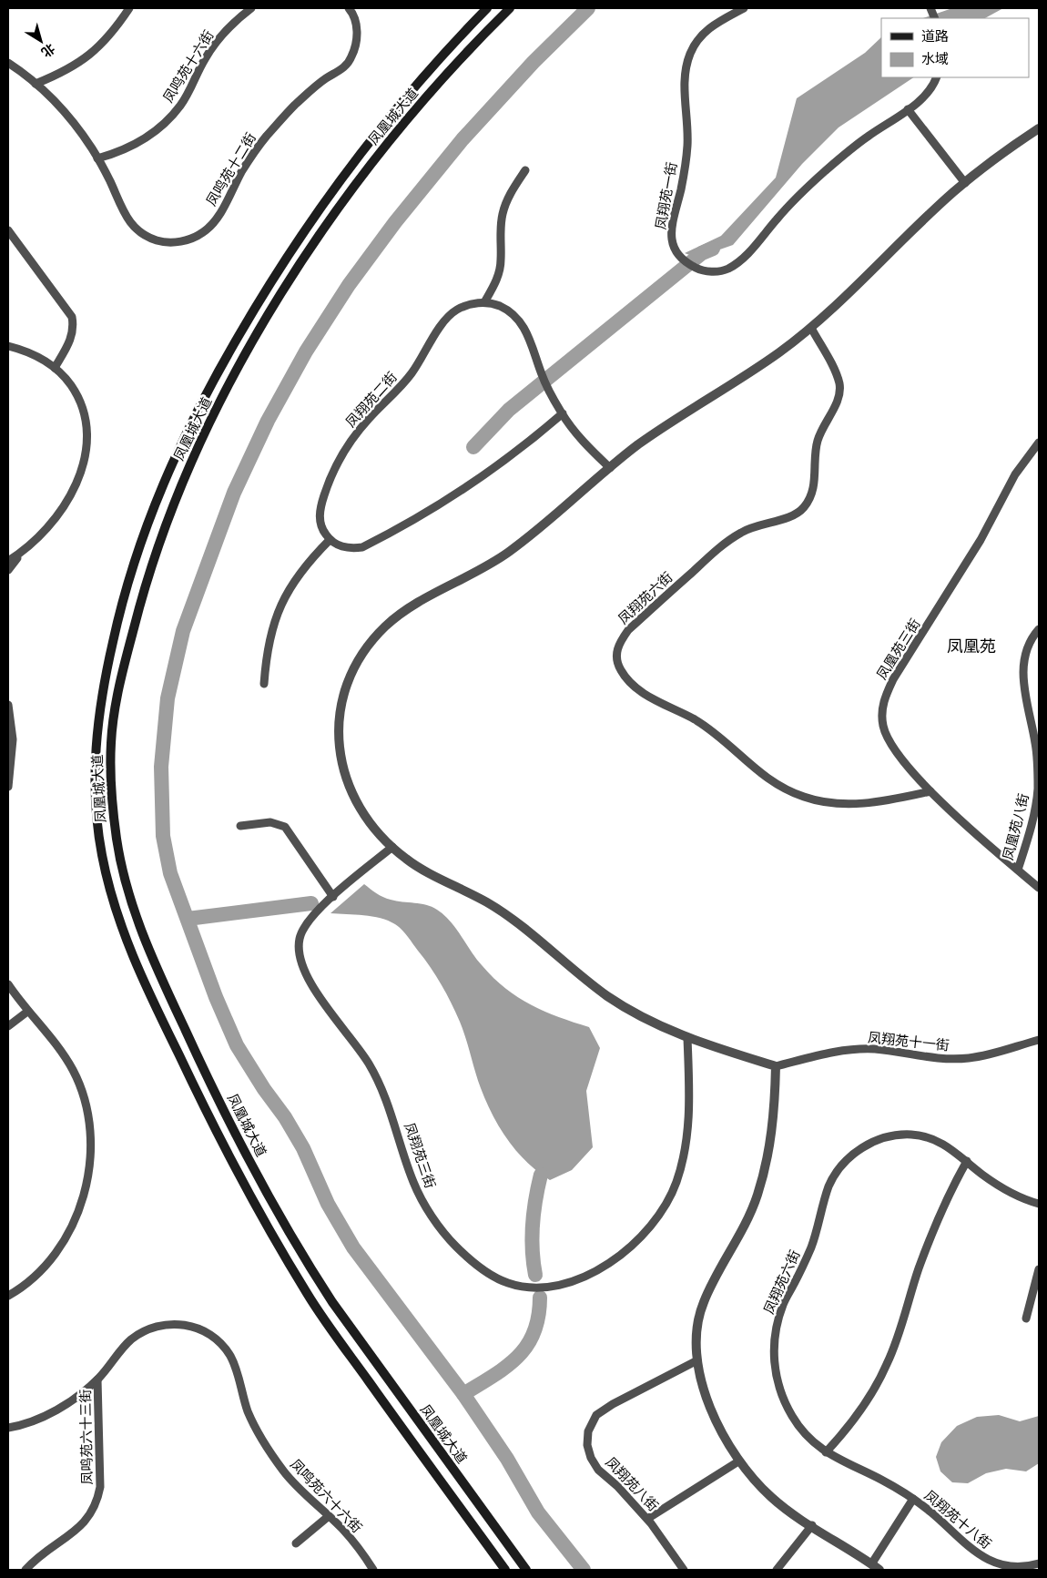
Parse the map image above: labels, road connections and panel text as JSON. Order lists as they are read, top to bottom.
{
  "streets": {
    "main road": ["凤凰城大道"],
    "lane": [
      "凤鸣苑十六街",
      "凤鸣苑十二街",
      "凤翔苑一街",
      "凤翔苑二街",
      "凤翔苑六街",
      "凤凰苑三街",
      "凤凰苑八街",
      "凤翔苑十一街",
      "凤翔苑三街",
      "凤鸣苑六十三街",
      "凤翔苑八街",
      "凤鸣苑六十六街",
      "凤翔苑十八街"
    ]
  },
  "crossings": [
    ["凤鸣苑十六街", "凤鸣苑十二街"],
    ["凤翔苑六街", "凤凰苑三街"],
    ["凤翔苑六街", "凤翔苑十八街"],
    ["凤凰苑三街", "凤凰苑八街"],
    ["凤鸣苑六十三街", "凤鸣苑六十六街"]
  ],
  "districts": ["凤凰苑"],
  "legend": ["道路", "水域"],
  "north": "bottom right"
}
